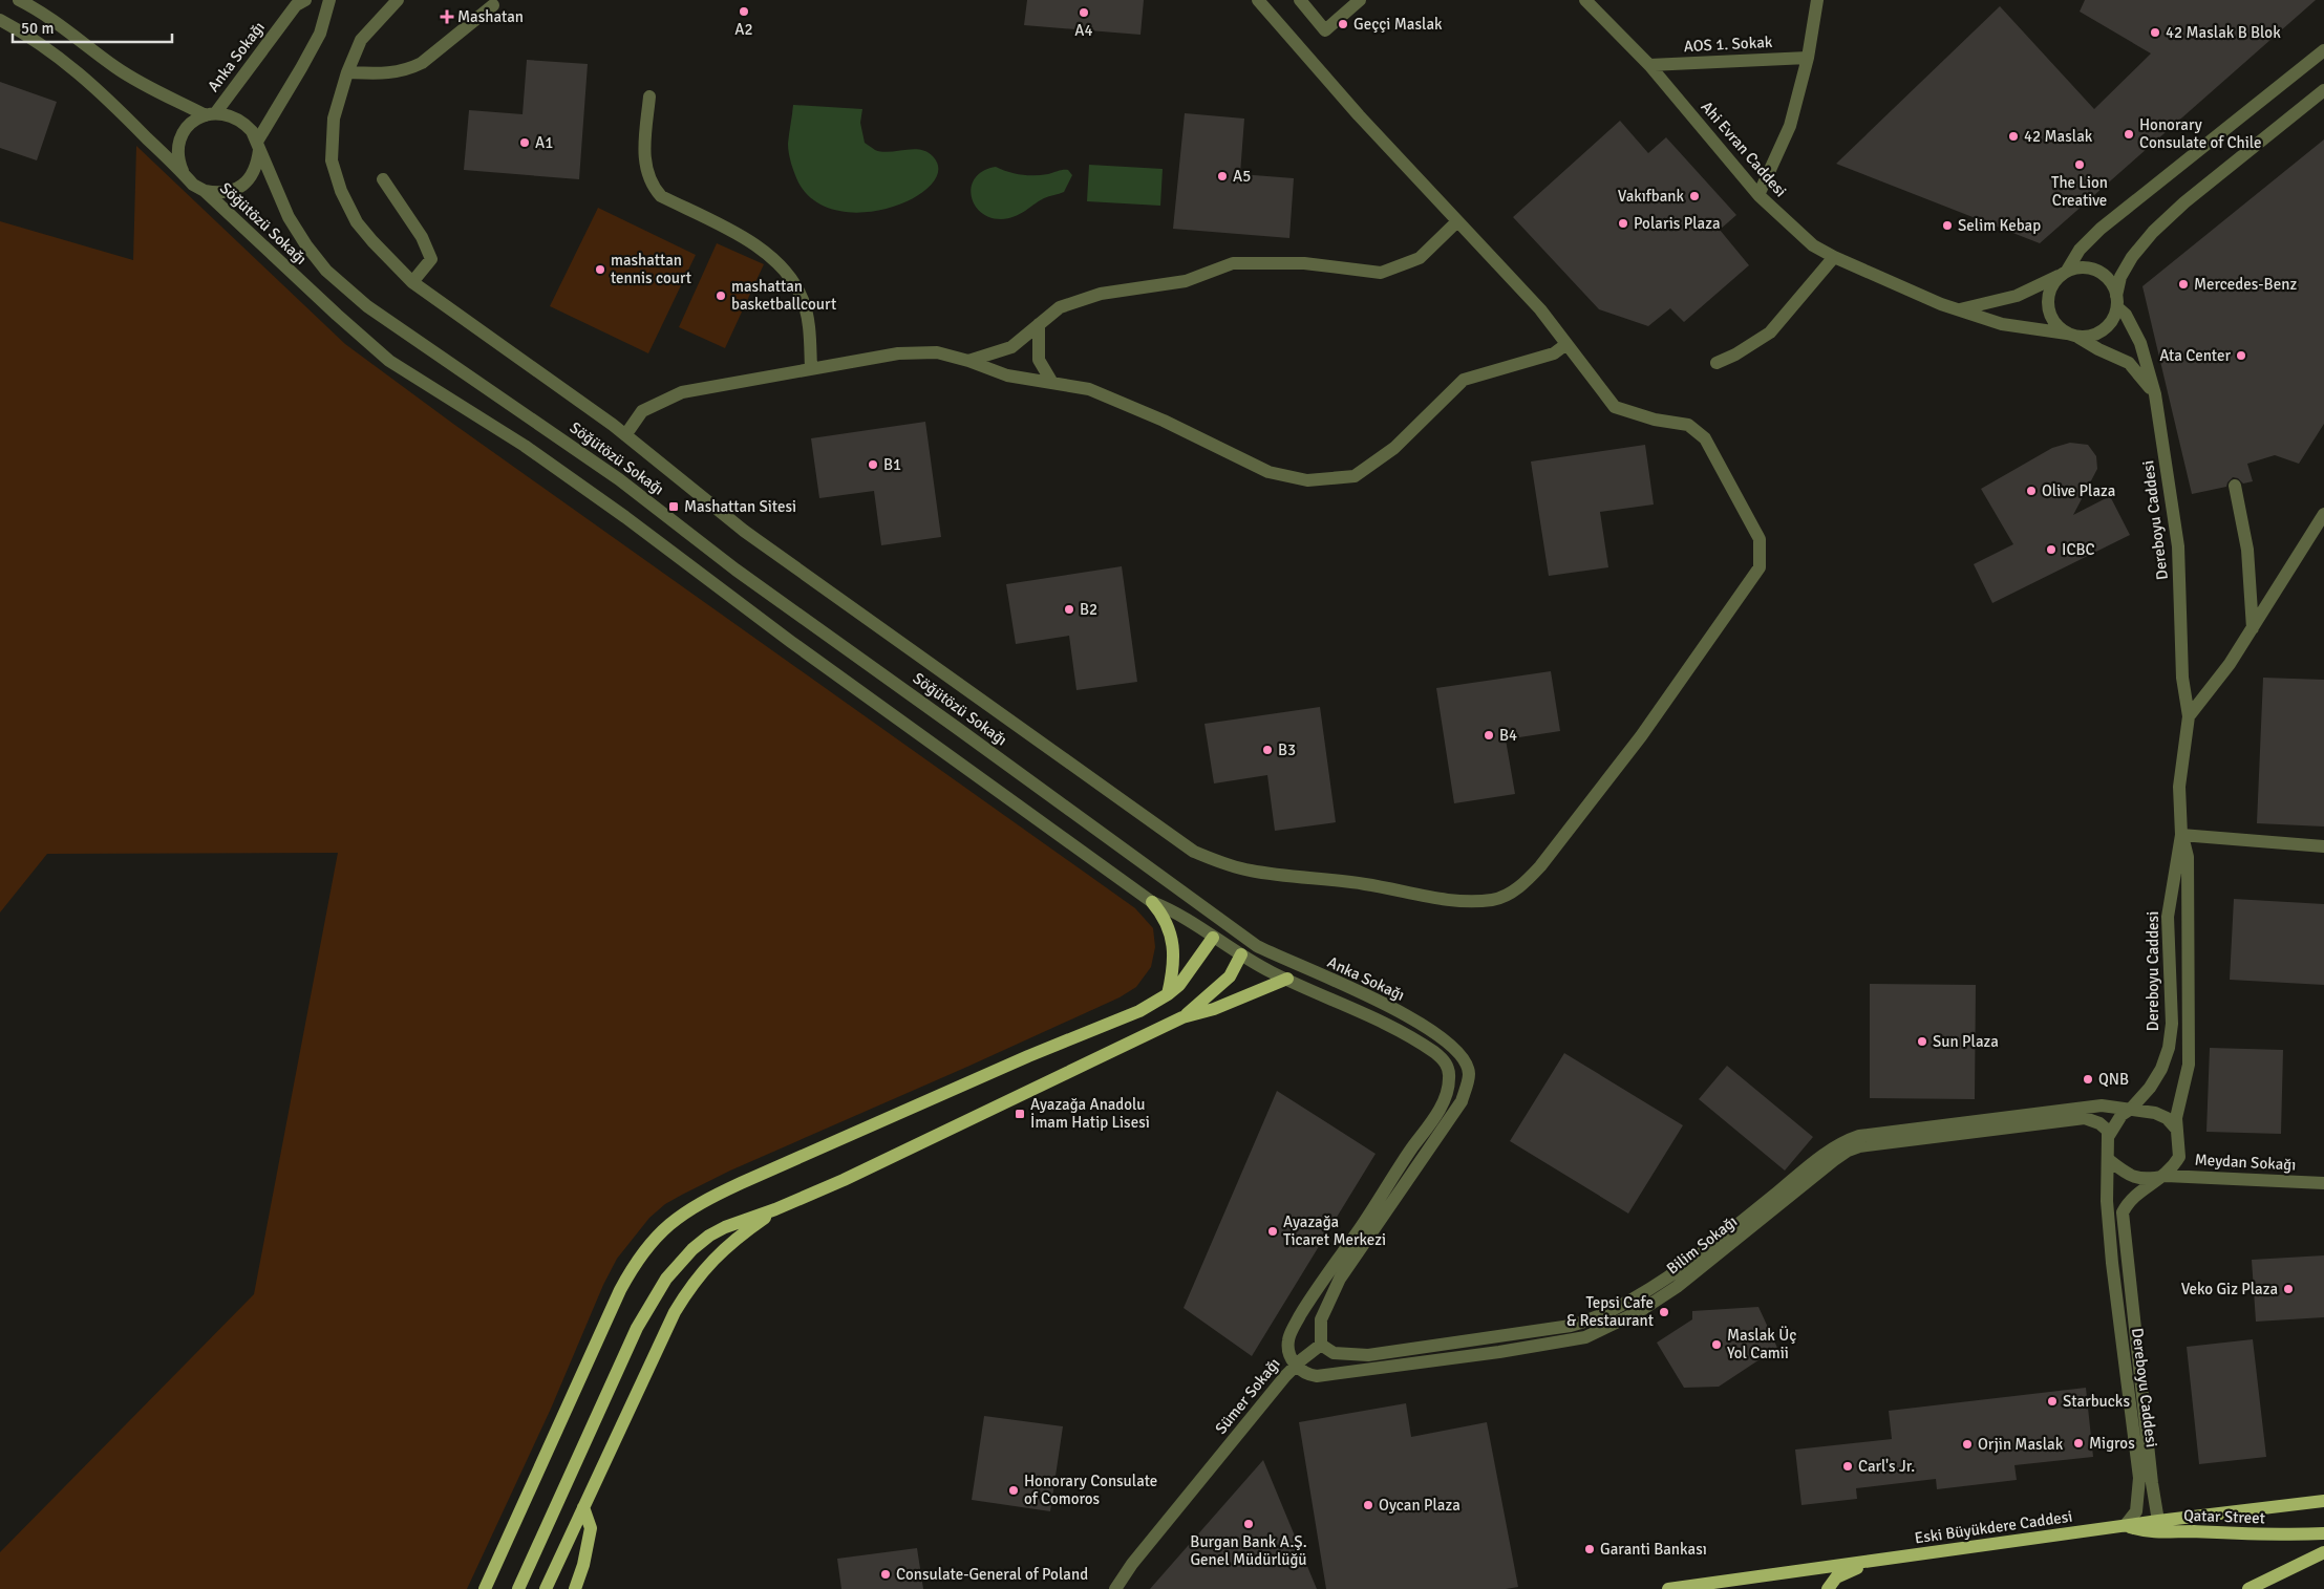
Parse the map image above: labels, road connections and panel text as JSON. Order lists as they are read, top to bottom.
{
  "streets": {
    "main road": ["Qatar Street", "Eski Büyükdere Caddesi"],
    "street": [
      "AOS 1. Sokak",
      "Anka Sokağı",
      "Ahi Evran Caddesi",
      "Söğütözü Sokağı",
      "Dereboyu Caddesi",
      "Meydan Sokağı",
      "Bilim Sokağı",
      "Sümer Sokağı"
    ]
  },
  "crossings": [
    ["AOS 1. Sokak", "Ahi Evran Caddesi"],
    ["Anka Sokağı", "Söğütözü Sokağı"],
    ["Anka Sokağı", "Bilim Sokağı"],
    ["Anka Sokağı", "Sümer Sokağı"],
    ["Ahi Evran Caddesi", "Dereboyu Caddesi"],
    ["Dereboyu Caddesi", "Meydan Sokağı"],
    ["Dereboyu Caddesi", "Bilim Sokağı"],
    ["Dereboyu Caddesi", "Qatar Street"],
    ["Dereboyu Caddesi", "Eski Büyükdere Caddesi"],
    ["Meydan Sokağı", "Bilim Sokağı"],
    ["Bilim Sokağı", "Sümer Sokağı"],
    ["Qatar Street", "Eski Büyükdere Caddesi"]
  ],
  "places": {
    "other": [
      "A2",
      "A4",
      "Geççi Maslak",
      "42 Maslak B Blok",
      "Honorary Consulate of Chile",
      "42 Maslak",
      "A1",
      "The Lion Creative",
      "A5",
      "Vakıfbank",
      "Polaris Plaza",
      "Selim Kebap",
      "mashattan tennis court",
      "Mercedes-Benz",
      "mashattan basketballcourt",
      "Ata Center",
      "B1",
      "Olive Plaza",
      "ICBC",
      "B2",
      "B4",
      "B3",
      "Sun Plaza",
      "QNB",
      "Ayazağa Ticaret Merkezi",
      "Veko Giz Plaza",
      "Tepsi Cafe & Restaurant",
      "Maslak Üç Yol Camii",
      "Starbucks",
      "Migros",
      "Orjin Maslak",
      "Carl's Jr.",
      "Honorary Consulate of Comoros",
      "Oycan Plaza",
      "Burgan Bank A.Ş. Genel Müdürlüğü",
      "Garanti Bankası",
      "Consulate-General of Poland"
    ],
    "health": ["Mashatan"],
    "transit": ["Mashattan Sitesi", "Ayazağa Anadolu İmam Hatip Lisesi"]
  },
  "scale_bar": "50 m"
}
